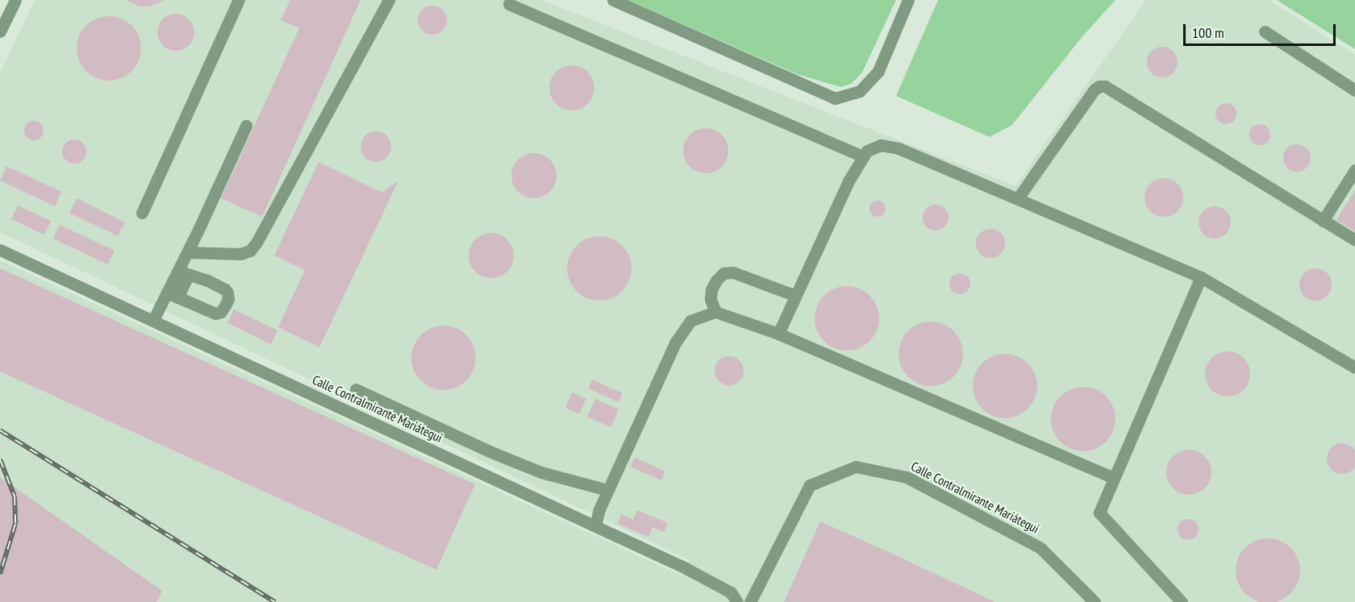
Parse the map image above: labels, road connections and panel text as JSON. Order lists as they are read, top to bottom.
{
  "streets": {
    "street": ["Calle Contralmirante Mariátegui"]
  },
  "scale_bar": "100 m"
}
